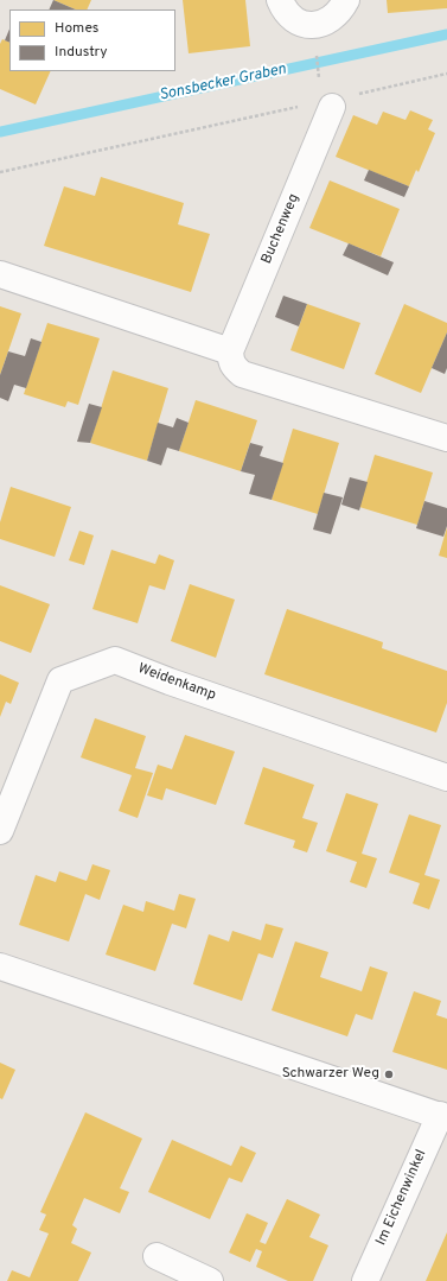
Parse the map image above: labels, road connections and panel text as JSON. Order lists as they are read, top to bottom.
{
  "streets": {
    "street": ["Buchenweg", "Weidenkamp", "Im Eichenwinkel"]
  },
  "water": ["Sonsbecker Graben"],
  "places": ["Schwarzer Weg"],
  "legend": ["Homes", "Industry"]
}
